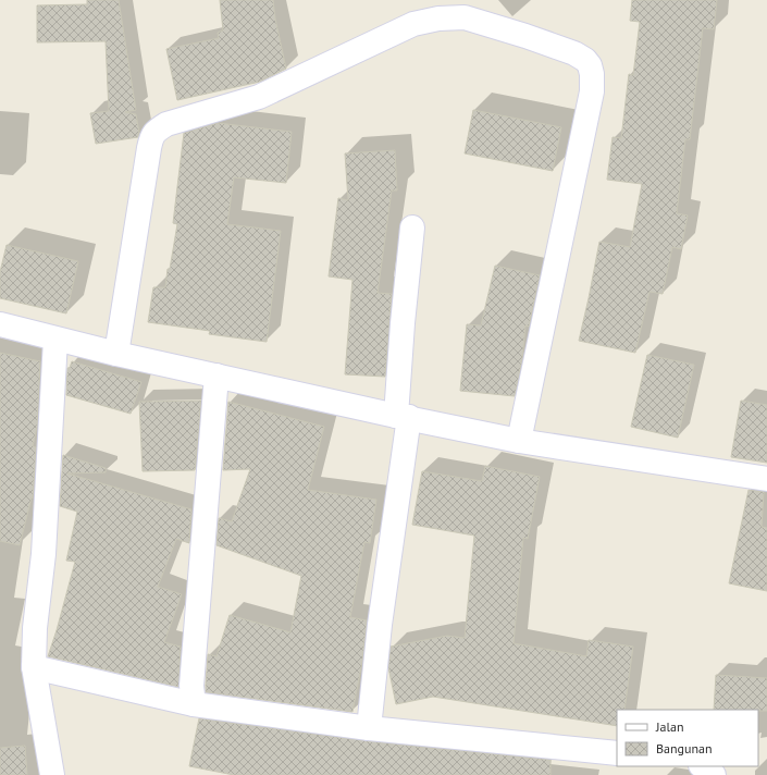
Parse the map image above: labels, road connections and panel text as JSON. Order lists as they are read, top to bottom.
{
  "legend": ["Jalan", "Bangunan"]
}
